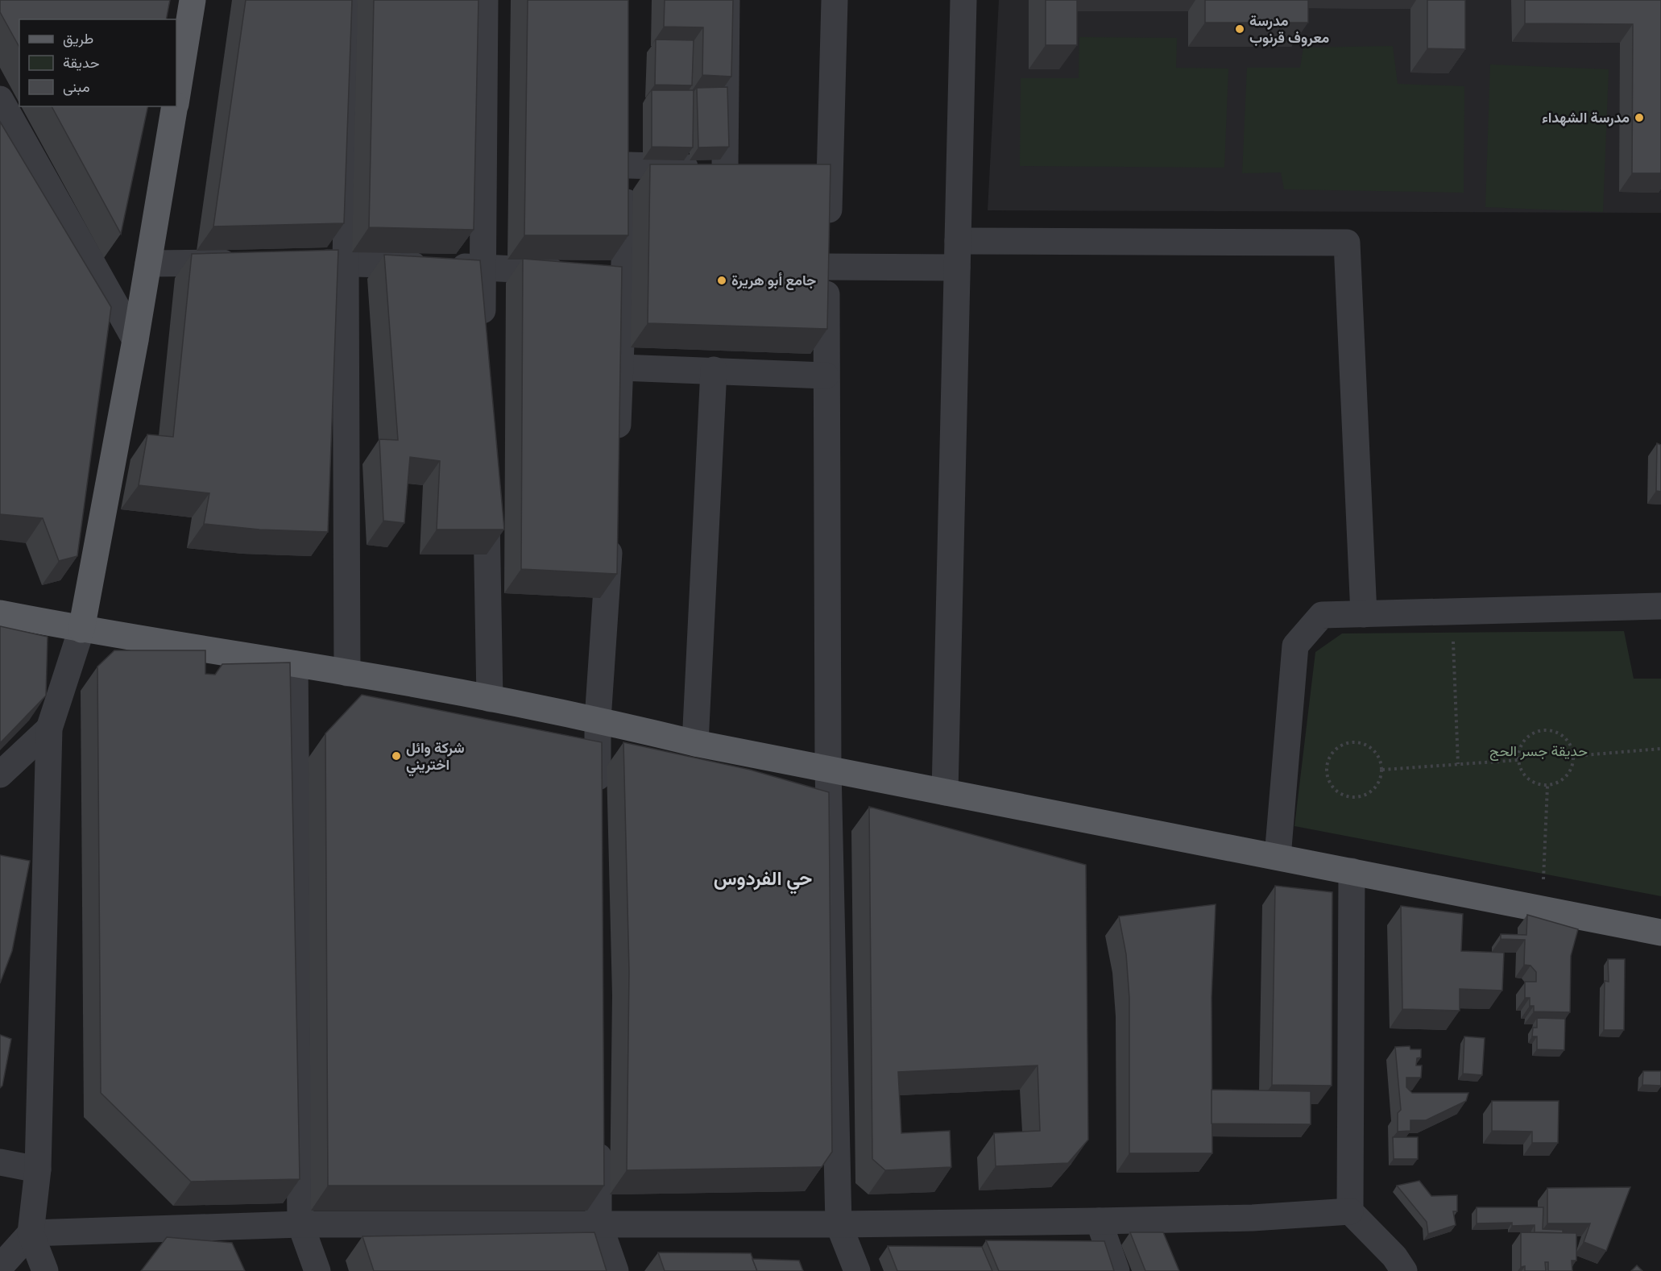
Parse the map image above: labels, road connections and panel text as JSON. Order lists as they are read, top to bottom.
{
  "districts": ["حي الفردوس"],
  "parks": ["حديقة جسر الحج"],
  "places": [
    "مدرسة معروف قرنوب",
    "مدرسة الشهداء",
    "جامع أبو هريرة",
    "شركة وائل اختريني"
  ],
  "legend": ["طريق", "حديقة", "مبنى"]
}
